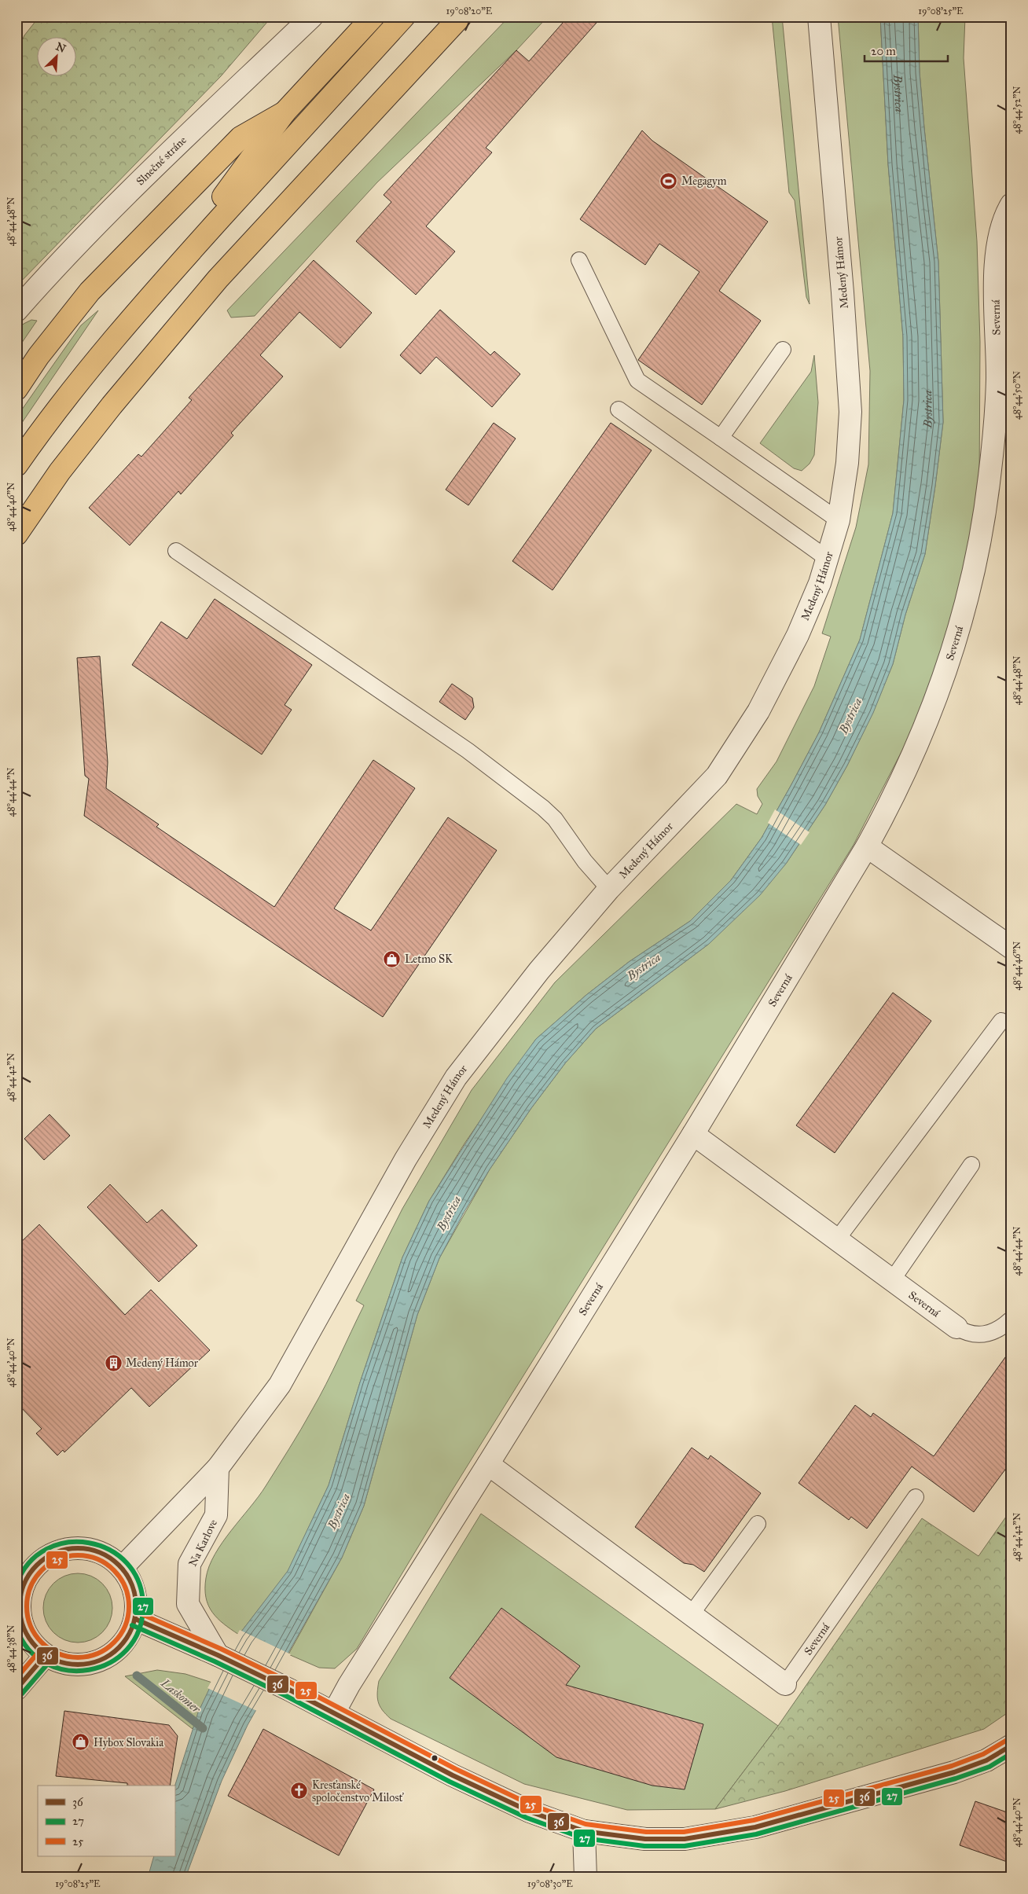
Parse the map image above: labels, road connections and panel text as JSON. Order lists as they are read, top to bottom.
{
  "streets": {
    "street": [
      "Slnečné stráne",
      "Medený Hámor",
      "Severná",
      "Na Karlove"
    ]
  },
  "crossings": [
    ["Medený Hámor", "Na Karlove"]
  ],
  "water": ["Bystrica", "Laskomer"],
  "places": {
    "sports": ["Megagym"],
    "shop": ["Letmo SK", "Hybox Slovakia"],
    "building": ["Medený Hámor"],
    "church": ["Kresťanské spoločenstvo Milosť"]
  },
  "lines": ["transit line 27", "transit line 36", "transit line 25"],
  "legend": ["36", "27", "25"],
  "scale_bar": "20 m",
  "north": "top right",
  "coordinates": [
    "19°08'20\"E",
    "19°08'25\"E",
    "48°44'52\"N",
    "48°44'48\"N",
    "48°44'50\"N",
    "48°44'46\"N",
    "48°44'44\"N",
    "48°44'42\"N",
    "48°44'40\"N",
    "48°44'38\"N",
    "19°08'30\"E"
  ]
}
